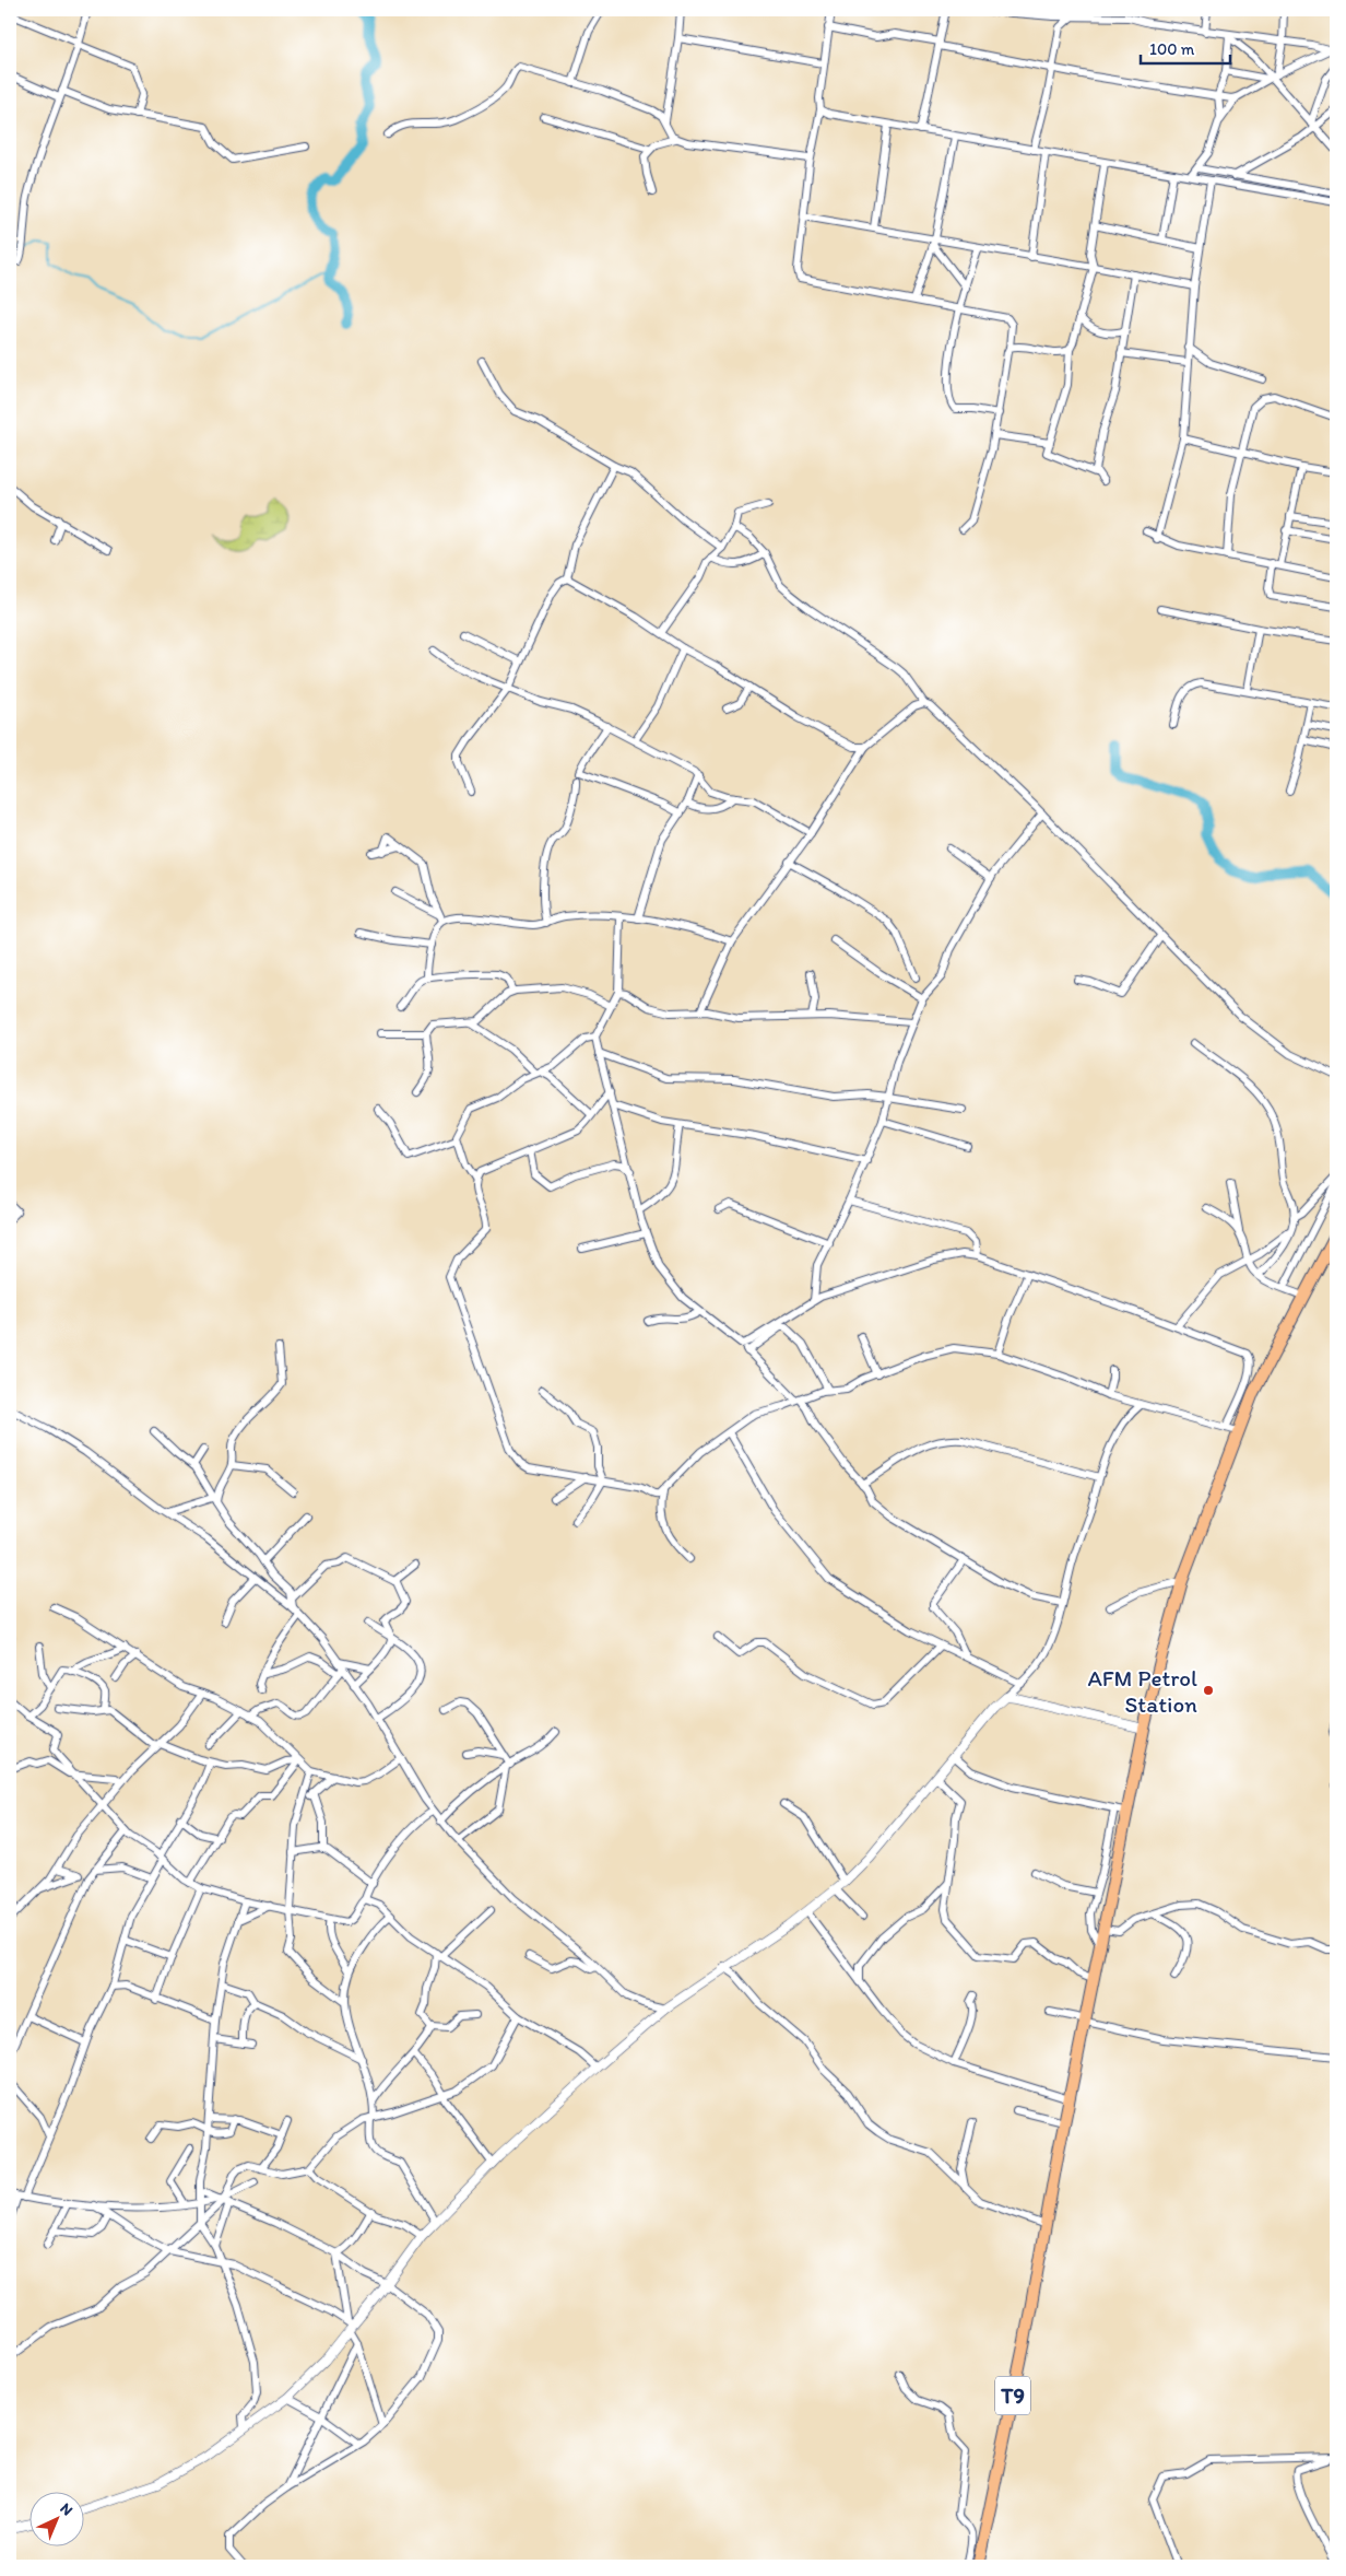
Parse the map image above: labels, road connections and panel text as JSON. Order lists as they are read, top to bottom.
{
  "streets": {
    "highway": ["T9"]
  },
  "places": ["AFM Petrol Station"],
  "scale_bar": "100 m",
  "north": "top right"
}
